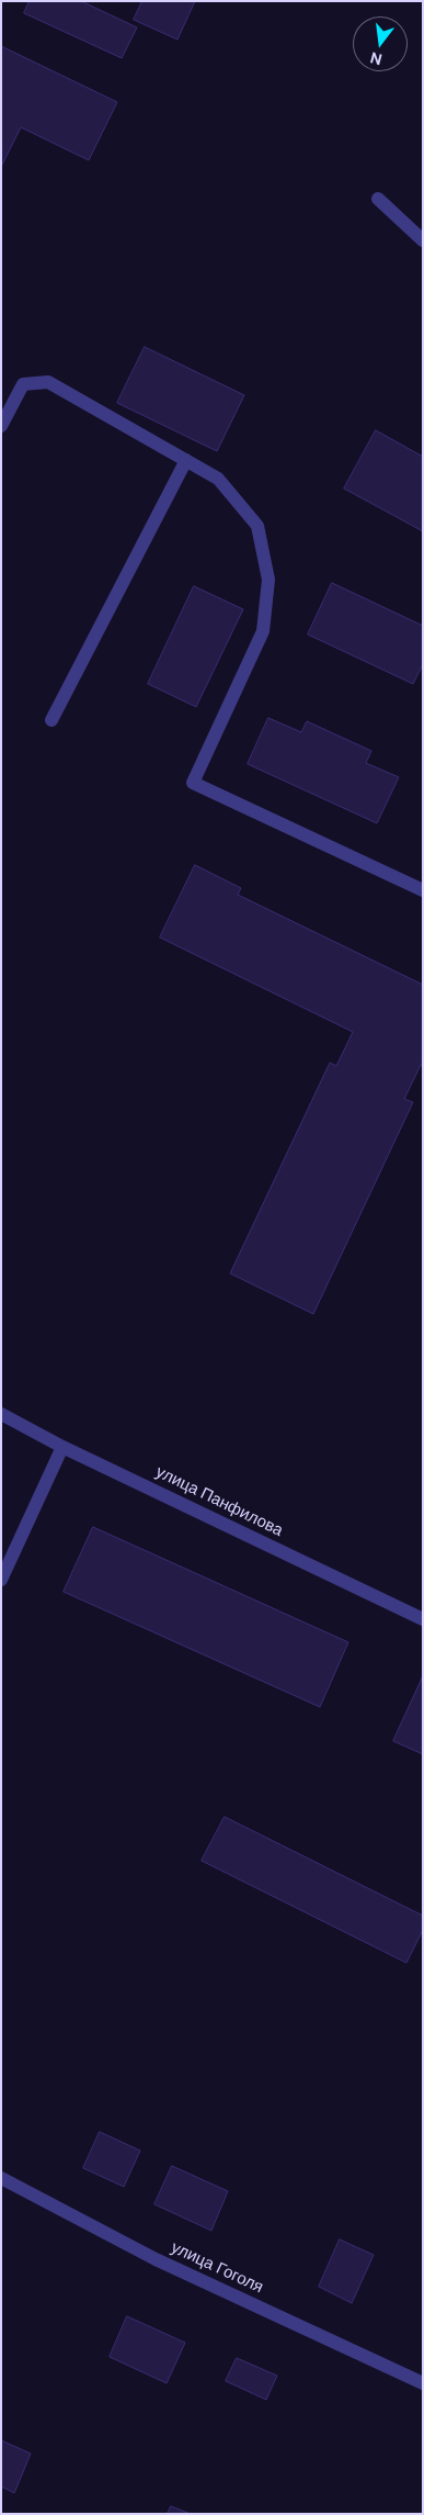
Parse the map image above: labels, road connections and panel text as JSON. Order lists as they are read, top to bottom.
{
  "streets": {
    "street": ["улица Панфилова", "улица Гоголя"]
  },
  "north": "bottom"
}
